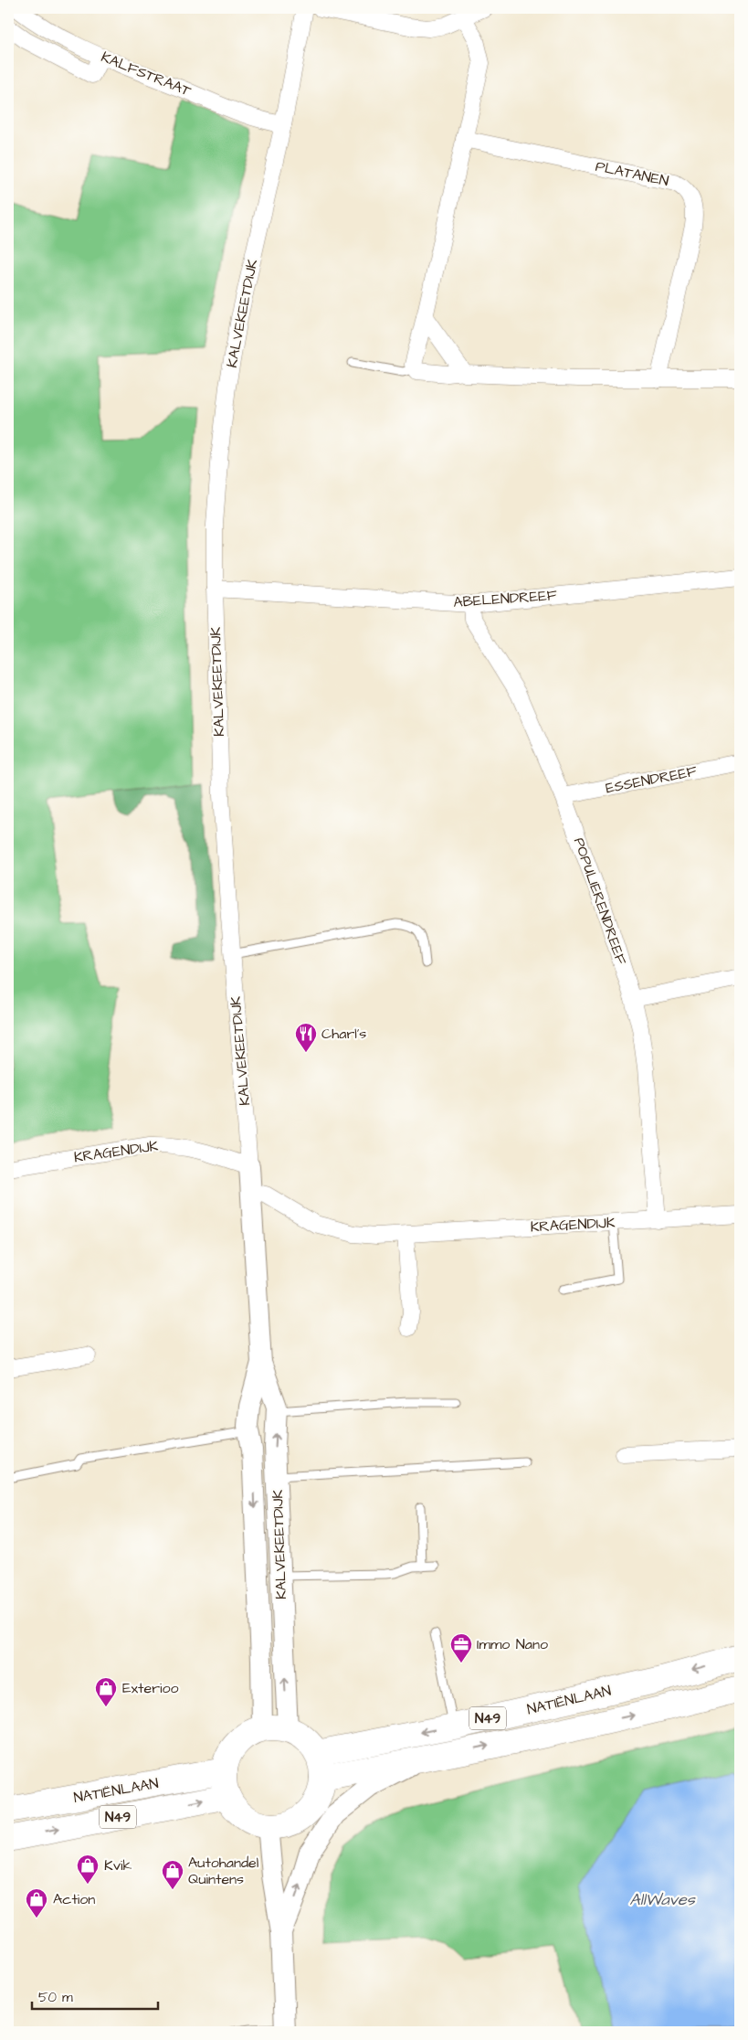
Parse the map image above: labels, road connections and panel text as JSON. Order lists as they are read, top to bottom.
{
  "streets": {
    "main road": ["NATIËNLAAN", "N49"],
    "street": [
      "KALFSTRAAT",
      "PLATANEN",
      "KALVEKEETDIJK",
      "ABELENDREEF",
      "ESSENDREEF",
      "POPULIERENDREEF",
      "KRAGENDIJK"
    ]
  },
  "crossings": [
    ["KALFSTRAAT", "KALVEKEETDIJK"],
    ["KALVEKEETDIJK", "ABELENDREEF"],
    ["KALVEKEETDIJK", "KRAGENDIJK"],
    ["KALVEKEETDIJK", "NATIËNLAAN"],
    ["ABELENDREEF", "POPULIERENDREEF"],
    ["ESSENDREEF", "POPULIERENDREEF"],
    ["POPULIERENDREEF", "KRAGENDIJK"]
  ],
  "water": ["AllWaves"],
  "places": {
    "restaurant": ["Charl's"],
    "office": ["Immo Nano"],
    "shop": [
      "Exterioo",
      "Kvik",
      "Autohandel Quintens",
      "Action"
    ]
  },
  "scale_bar": "50 m"
}
